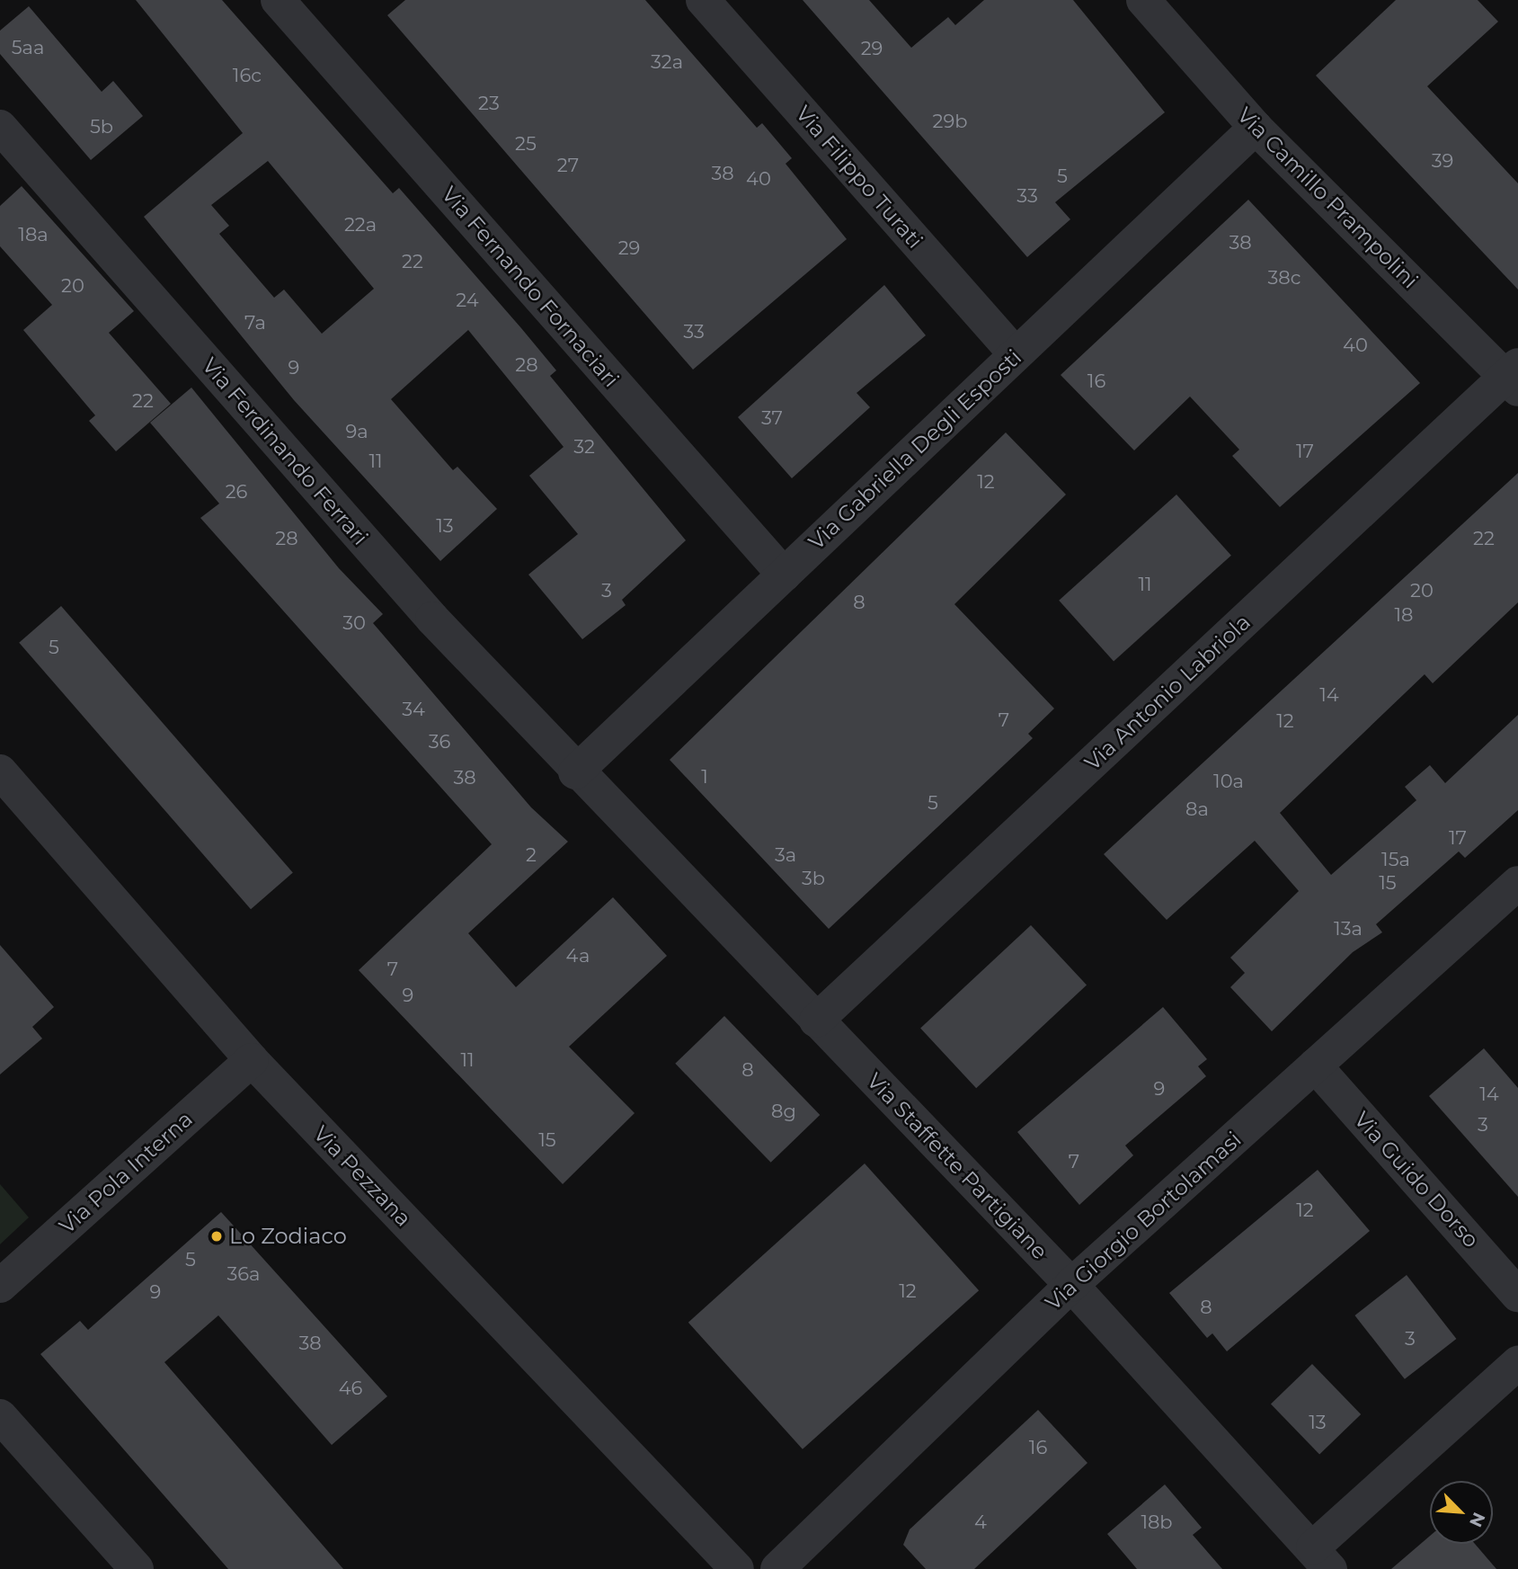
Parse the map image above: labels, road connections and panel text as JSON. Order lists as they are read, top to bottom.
{
  "streets": {
    "street": [
      "Via Filippo Turati",
      "Via Camillo Prampolini",
      "Via Fernando Fornaciari",
      "Via Gabriella Degli Esposti",
      "Via Ferdinando Ferrari",
      "Via Antonio Labriola",
      "Via Staffette Partigiane",
      "Via Pola Interna",
      "Via Pezzana",
      "Via Guido Dorso",
      "Via Giorgio Bortolamasi"
    ]
  },
  "crossings": [
    ["Via Filippo Turati", "Via Gabriella Degli Esposti"],
    ["Via Camillo Prampolini", "Via Gabriella Degli Esposti"],
    ["Via Camillo Prampolini", "Via Antonio Labriola"],
    ["Via Fernando Fornaciari", "Via Gabriella Degli Esposti"],
    ["Via Gabriella Degli Esposti", "Via Ferdinando Ferrari"],
    ["Via Gabriella Degli Esposti", "Via Staffette Partigiane"],
    ["Via Ferdinando Ferrari", "Via Staffette Partigiane"],
    ["Via Antonio Labriola", "Via Staffette Partigiane"],
    ["Via Staffette Partigiane", "Via Giorgio Bortolamasi"],
    ["Via Pola Interna", "Via Pezzana"],
    ["Via Guido Dorso", "Via Giorgio Bortolamasi"]
  ],
  "places": ["Lo Zodiaco"],
  "house_numbers": [
    "5aa",
    "29",
    "32a",
    "16c",
    "23",
    "29b",
    "5b",
    "25",
    "39",
    "27",
    "38",
    "5",
    "40",
    "33",
    "22a",
    "18a",
    "38",
    "29",
    "22",
    "38c",
    "20",
    "24",
    "7a",
    "33",
    "40",
    "28",
    "9",
    "16",
    "22",
    "37",
    "9a",
    "32",
    "17",
    "11",
    "12",
    "26",
    "13",
    "28",
    "22",
    "11",
    "3",
    "20",
    "8",
    "18",
    "30",
    "5",
    "14",
    "34",
    "7",
    "12",
    "36",
    "1",
    "38",
    "10a",
    "5",
    "8a",
    "17",
    "2",
    "3a",
    "15a",
    "3b",
    "15",
    "13a",
    "4a",
    "7",
    "9",
    "11",
    "8",
    "9",
    "14",
    "8g",
    "3",
    "15",
    "7",
    "12",
    "5",
    "36a",
    "12",
    "9",
    "8",
    "3",
    "38",
    "46",
    "13",
    "16",
    "4",
    "18b"
  ],
  "north": "bottom right"
}
